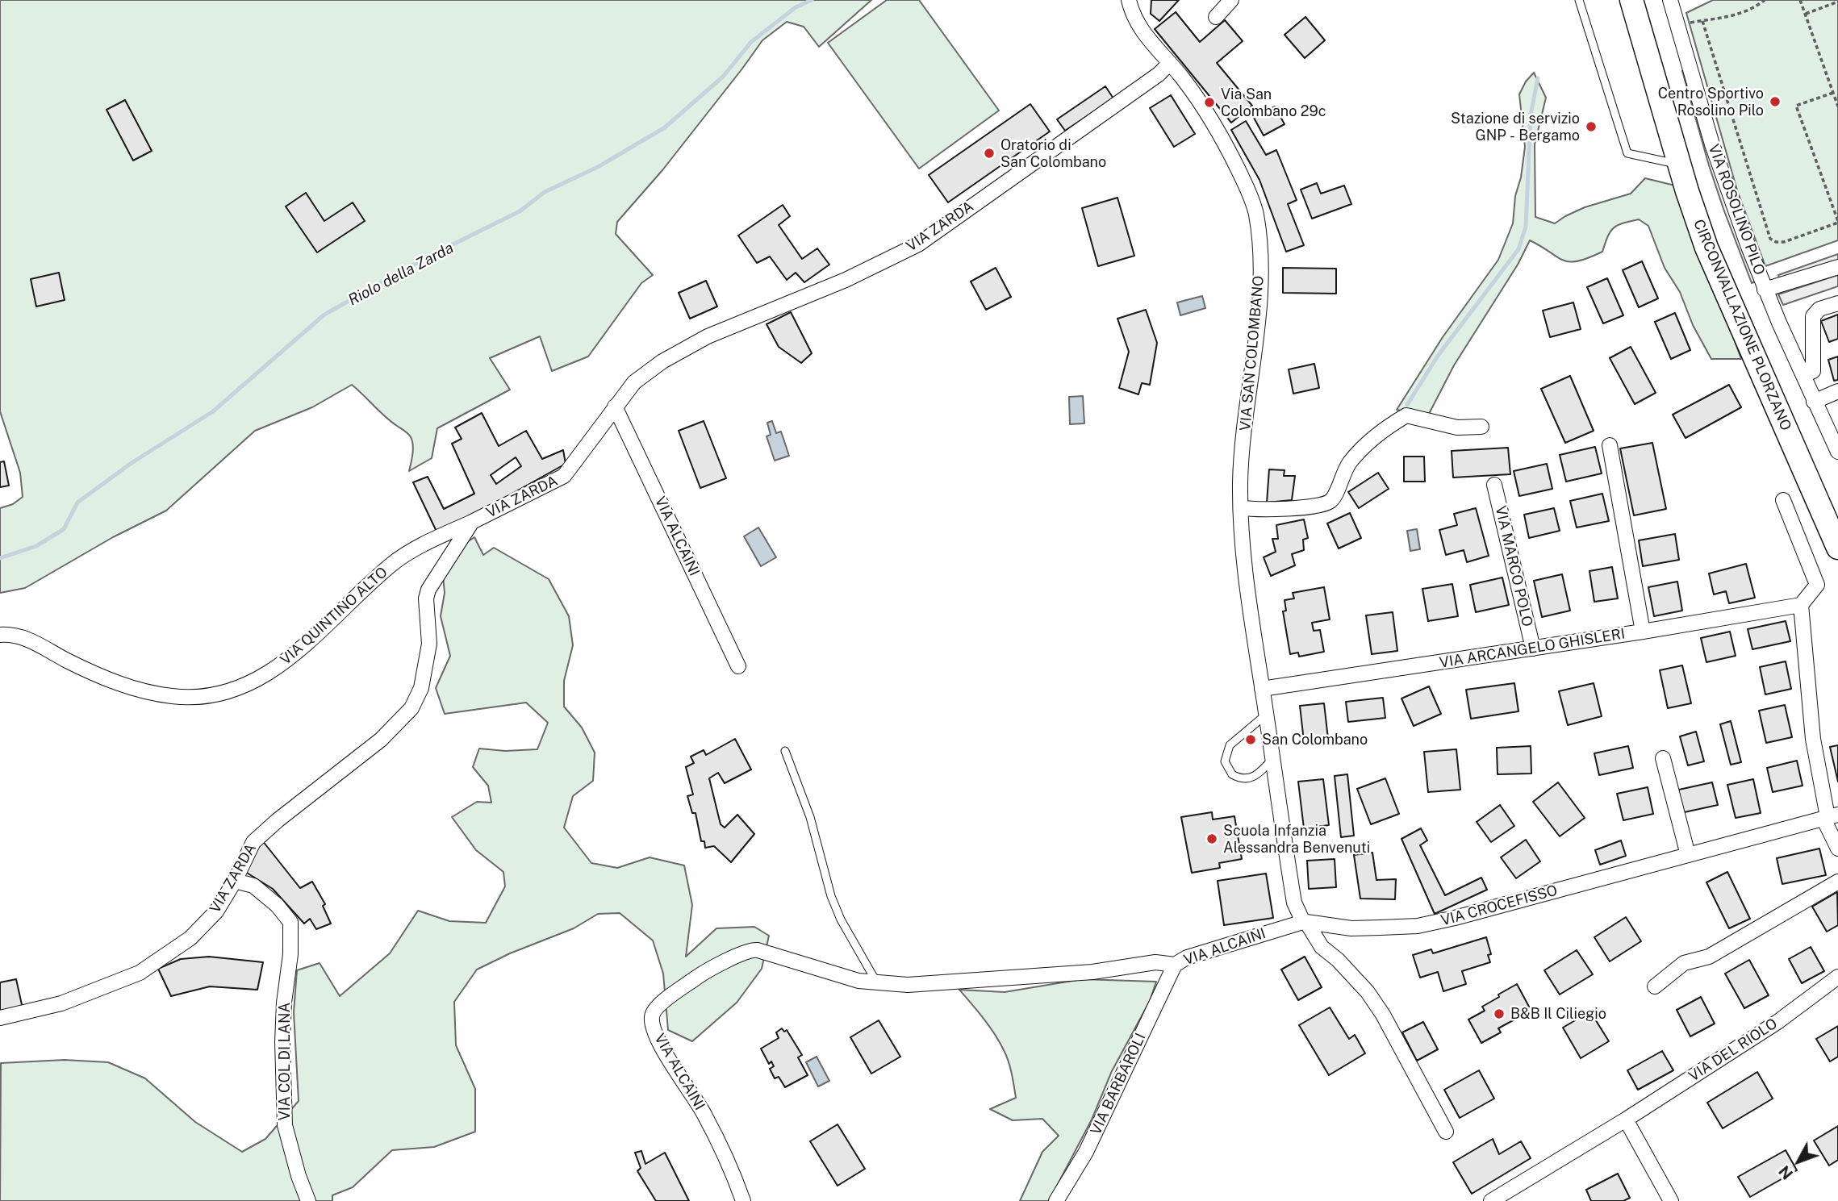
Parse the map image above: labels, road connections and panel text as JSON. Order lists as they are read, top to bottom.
{
  "streets": {
    "highway": ["CIRCONVALLAZIONE PLORZANO"],
    "street": [
      "VIA ROSOLINO PILO",
      "VIA ZARDA",
      "VIA SAN COLOMBANO",
      "VIA ALCAINI",
      "VIA MARCO POLO",
      "VIA QUINTINO ALTO",
      "VIA ARCANGELO GHISLERI",
      "VIA CROCEFISSO",
      "VIA DEL RIOLO",
      "VIA COL DI LANA",
      "VIA BARBAROLI"
    ]
  },
  "crossings": [
    ["VIA ZARDA", "VIA SAN COLOMBANO"],
    ["VIA ZARDA", "VIA ALCAINI"],
    ["VIA ZARDA", "VIA QUINTINO ALTO"],
    ["VIA ZARDA", "VIA COL DI LANA"],
    ["VIA SAN COLOMBANO", "VIA ALCAINI"],
    ["VIA SAN COLOMBANO", "VIA ARCANGELO GHISLERI"],
    ["VIA SAN COLOMBANO", "VIA CROCEFISSO"],
    ["VIA ALCAINI", "VIA CROCEFISSO"],
    ["VIA ALCAINI", "VIA BARBAROLI"],
    ["VIA MARCO POLO", "VIA ARCANGELO GHISLERI"]
  ],
  "water": ["Riolo della Zarda"],
  "places": [
    "Centro Sportivo Rosolino Pilo",
    "Via San Colombano 29c",
    "Stazione di servizio GNP - Bergamo",
    "Oratorio di San Colombano",
    "San Colombano",
    "Scuola Infanzia Alessandra Benvenuti",
    "B&B Il Ciliegio"
  ],
  "north": "bottom left"
}
